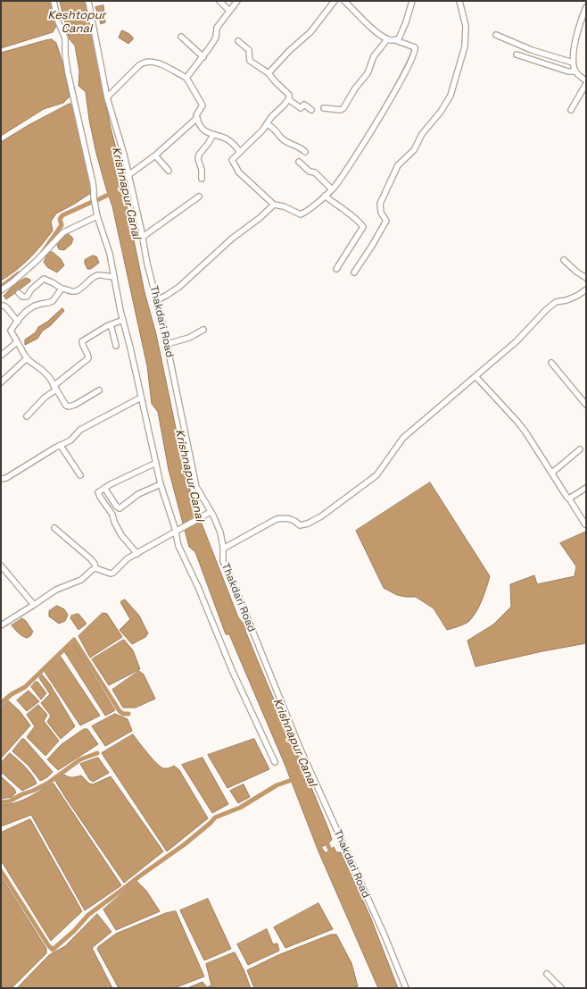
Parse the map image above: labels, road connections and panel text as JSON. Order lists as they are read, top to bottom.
{
  "streets": {
    "street": ["Thakdari Road"]
  },
  "water": ["Keshtopur Canal", "Krishnapur Canal"]
}
